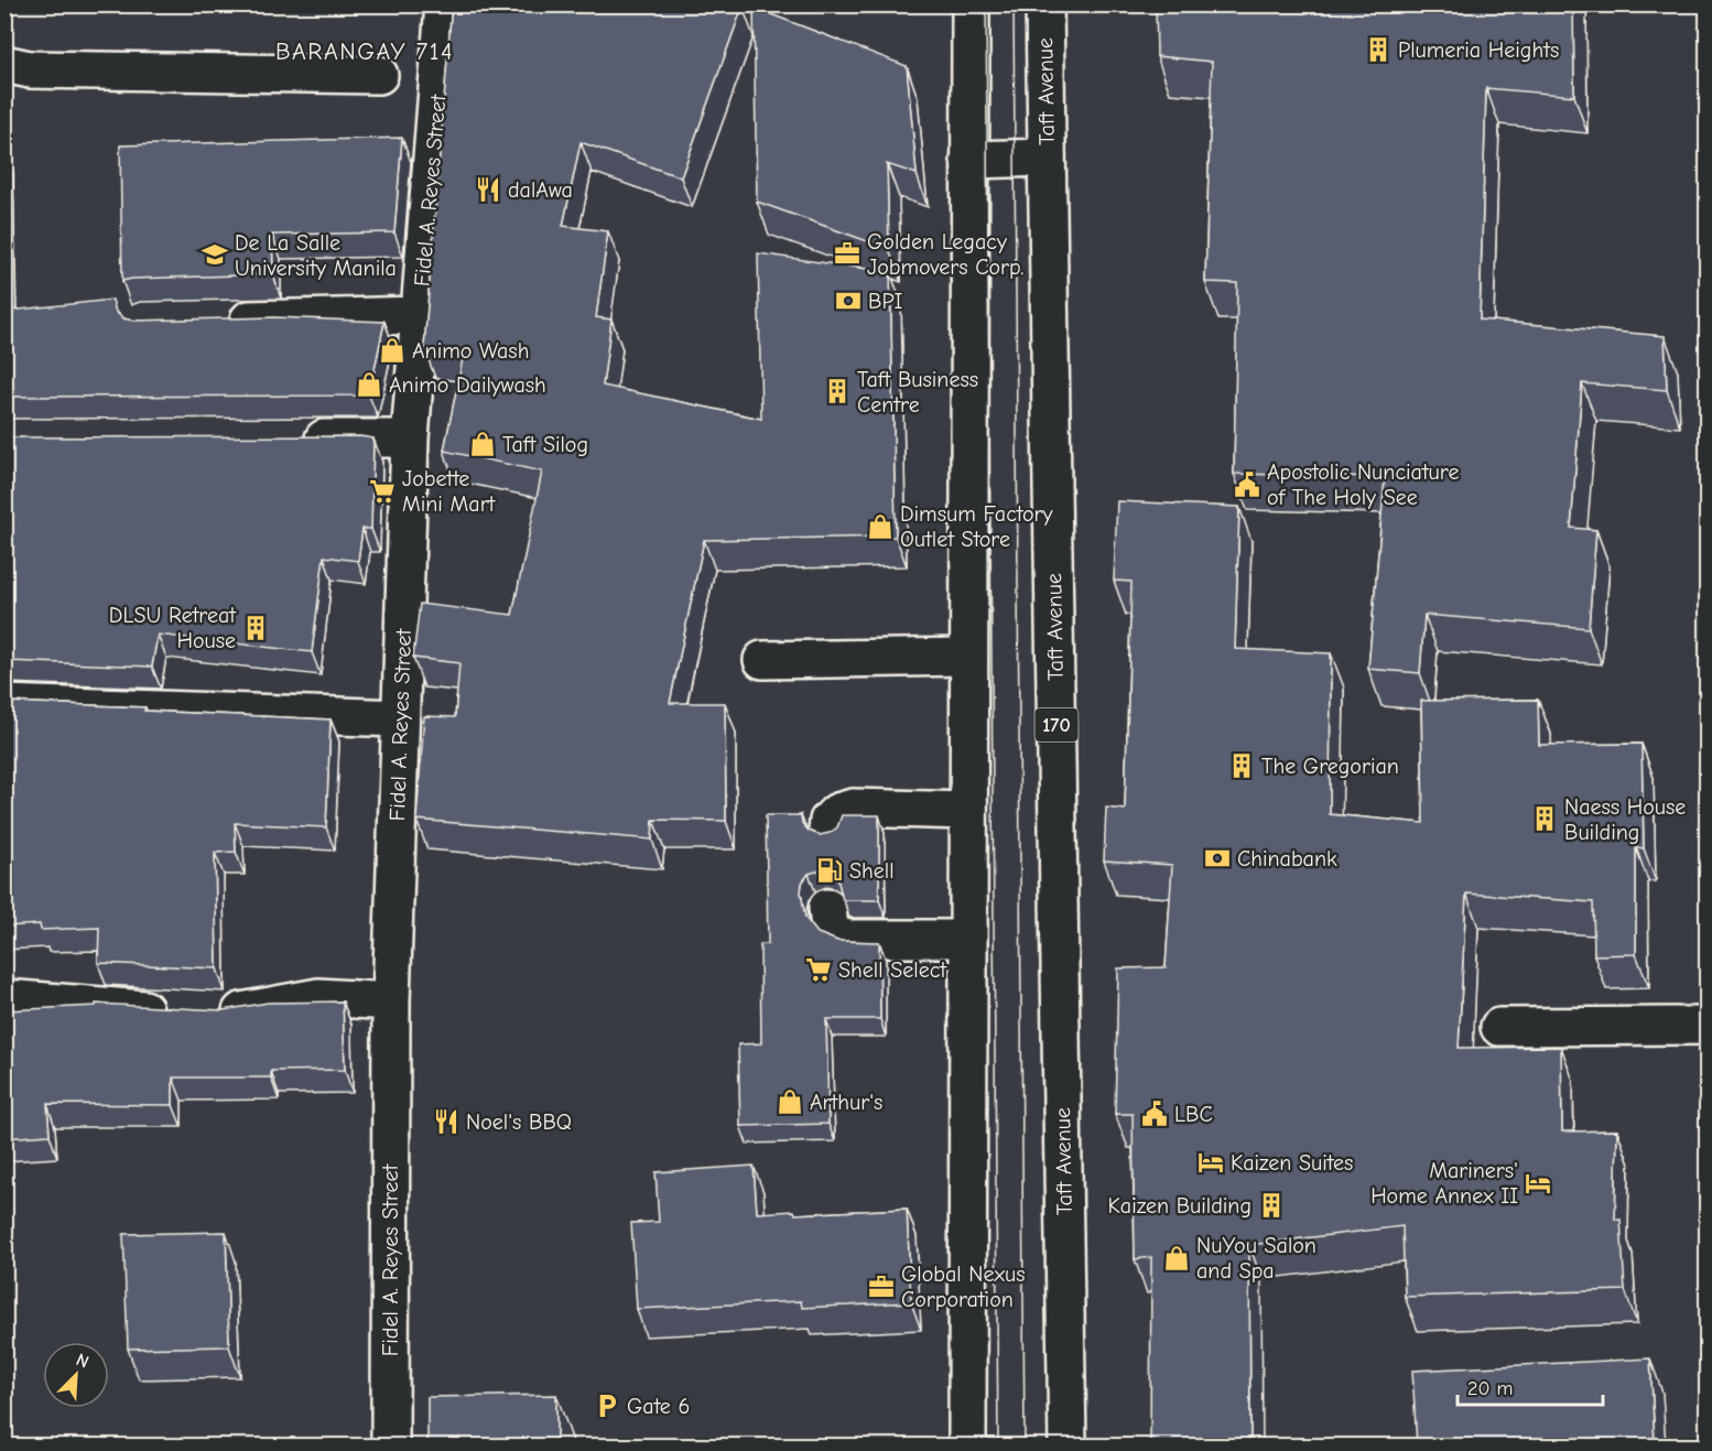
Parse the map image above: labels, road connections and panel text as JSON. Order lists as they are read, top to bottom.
{
  "streets": {
    "main road": ["Taft Avenue", "Fidel A. Reyes Street", "170"]
  },
  "districts": ["BARANGAY 714"],
  "places": {
    "building": [
      "Plumeria Heights",
      "Taft Business Centre",
      "DLSU Retreat House",
      "The Gregorian",
      "Naess House Building",
      "Kaizen Building"
    ],
    "restaurant": ["dalAwa", "Noel's BBQ"],
    "office": ["Golden Legacy Jobmovers Corp.", "Global Nexus Corporation"],
    "school or university": ["De La Salle University Manila"],
    "bank": ["BPI", "Chinabank"],
    "shop": [
      "Animo Wash",
      "Animo Dailywash",
      "Taft Silog",
      "Dimsum Factory Outlet Store",
      "Arthur's",
      "NuYou Salon and Spa"
    ],
    "public building": ["Apostolic Nunciature of The Holy See", "LBC"],
    "supermarket": ["Jobette Mini Mart", "Shell Select"],
    "fuel station": ["Shell"],
    "hotel": ["Kaizen Suites", "Mariners' Home Annex II"],
    "parking": ["Gate 6"]
  },
  "scale_bar": "20 m",
  "north": "top right"
}
